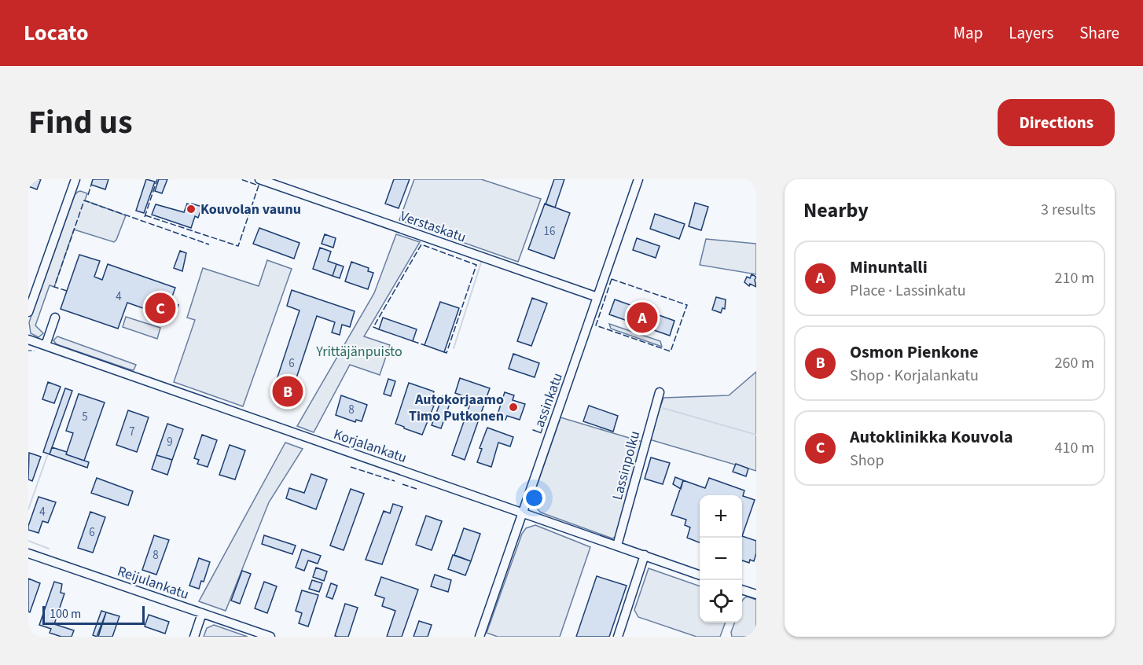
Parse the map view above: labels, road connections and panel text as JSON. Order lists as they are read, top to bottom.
{
  "streets": {
    "street": [
      "Verstaskatu",
      "Lassinkatu",
      "Korjalankatu",
      "Lassinpolku",
      "Reijulankatu"
    ]
  },
  "crossings": [
    ["Verstaskatu", "Lassinkatu"],
    ["Lassinkatu", "Korjalankatu"],
    ["Korjalankatu", "Lassinpolku"]
  ],
  "parks": ["Yrittäjänpuisto"],
  "places": ["Kouvolan vaunu", "Autokorjaamo Timo Putkonen"],
  "house_numbers": [
    "16",
    "4",
    "6",
    "8",
    "5",
    "7",
    "9",
    "4",
    "6",
    "8"
  ],
  "scale_bar": "100 m",
  "page": {
    "header": "Locato",
    "nav": ["Map", "Layers", "Share"],
    "title": "Find us",
    "buttons": "Directions",
    "heading": ["Nearby", "3 results"],
    "list": [
      {
        "mark": "A",
        "name": "Minuntalli",
        "note": "Place · Lassinkatu",
        "value": "210 m"
      },
      {
        "mark": "B",
        "name": "Osmon Pienkone",
        "note": "Shop · Korjalankatu",
        "value": "260 m"
      },
      {
        "mark": "C",
        "name": "Autoklinikka Kouvola",
        "note": "Shop",
        "value": "410 m"
      }
    ],
    "pins": ["C", "A", "B"],
    "map_buttons": ["+", "−"],
    "scale": "100 m"
  }
}
